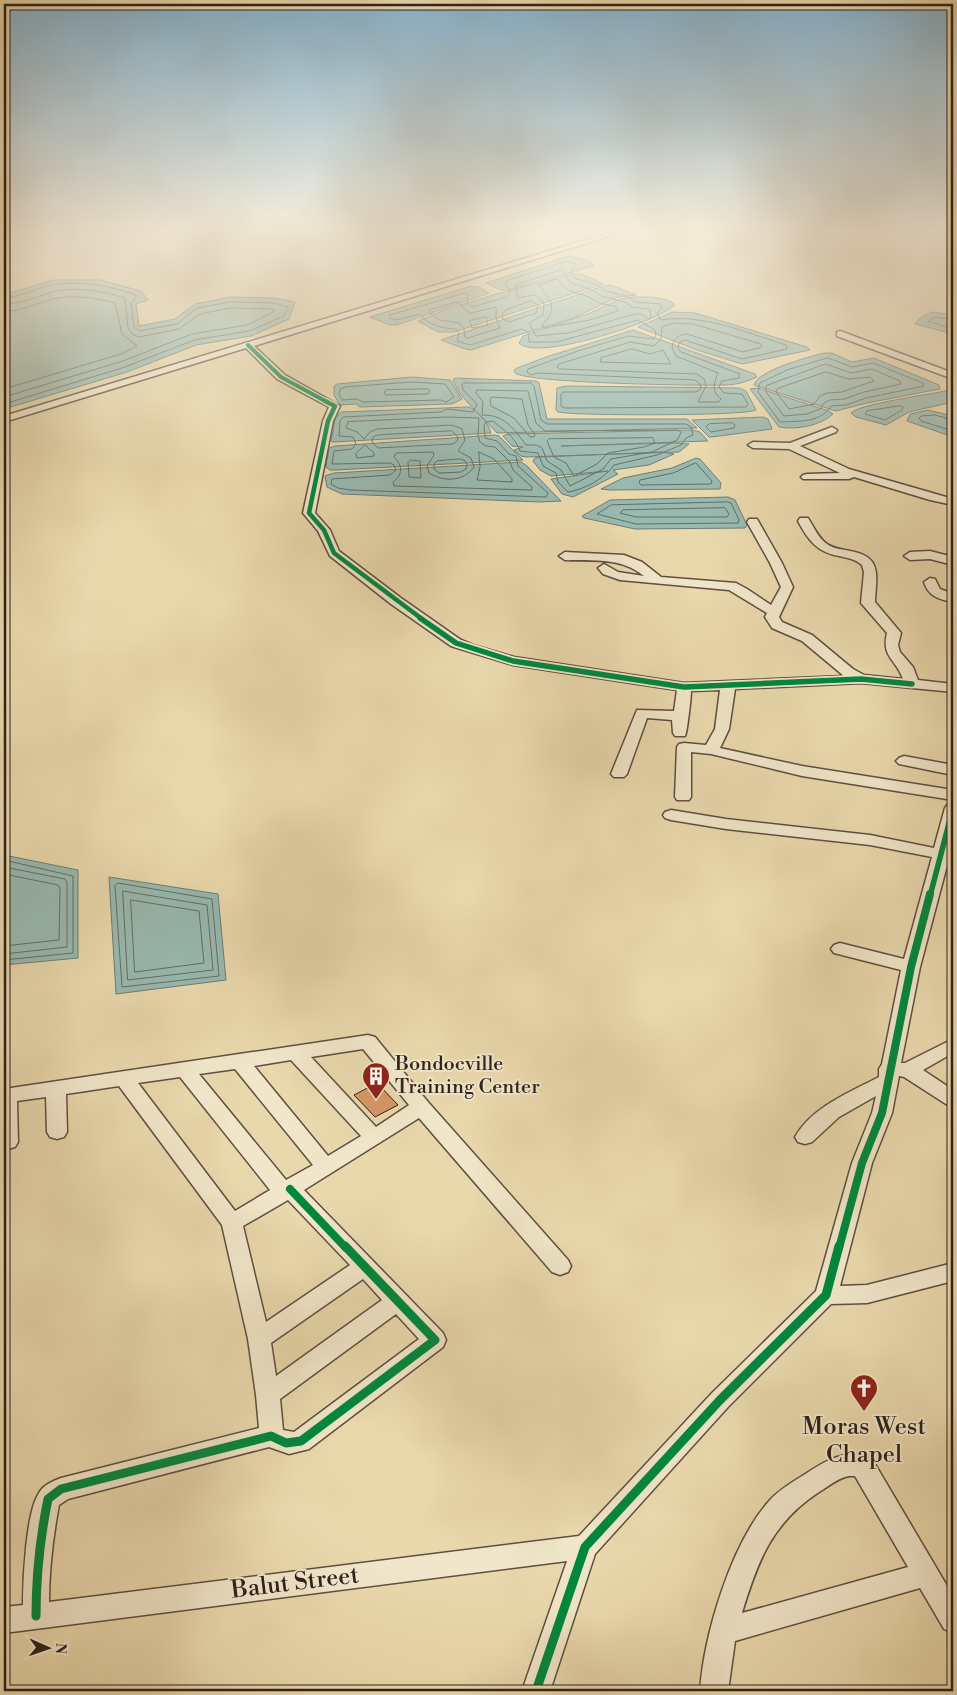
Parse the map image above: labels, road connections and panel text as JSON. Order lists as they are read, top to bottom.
{
  "streets": {
    "street": ["Balut Street"]
  },
  "places": {
    "building": ["Bondocville Training Center"],
    "church": ["Moras West Chapel"]
  },
  "north": "right"
}
